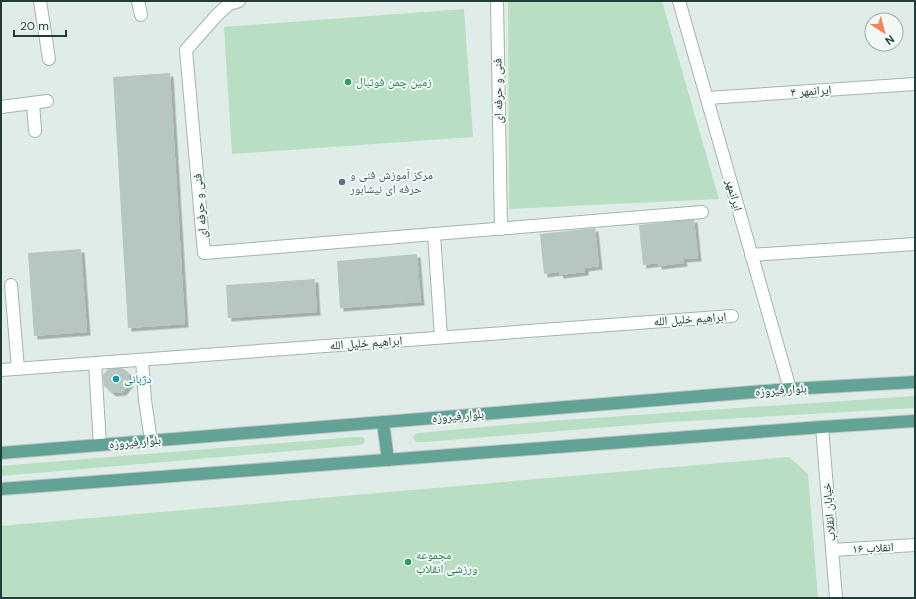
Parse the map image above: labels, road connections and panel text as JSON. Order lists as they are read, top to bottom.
{
  "streets": {
    "main road": ["بلوار فیروزه"],
    "street": [
      "فنی و حرفه ای",
      "ایرانمهر ۴",
      "ایرانمهر",
      "ابراهیم خلیل الله",
      "خیابان انقلاب",
      "انقلاب ۱۶"
    ]
  },
  "crossings": [
    ["ایرانمهر ۴", "ایرانمهر"],
    ["ایرانمهر", "بلوار فیروزه"],
    ["خیابان انقلاب", "انقلاب ۱۶"]
  ],
  "places": [
    "زمین چمن فوتبال",
    "مرکز آموزش فنی و حرفه ای نیشابور",
    "دژبانی",
    "مجموعه ورزشی انقلاب"
  ],
  "scale_bar": "20 m",
  "north": "bottom right"
}
